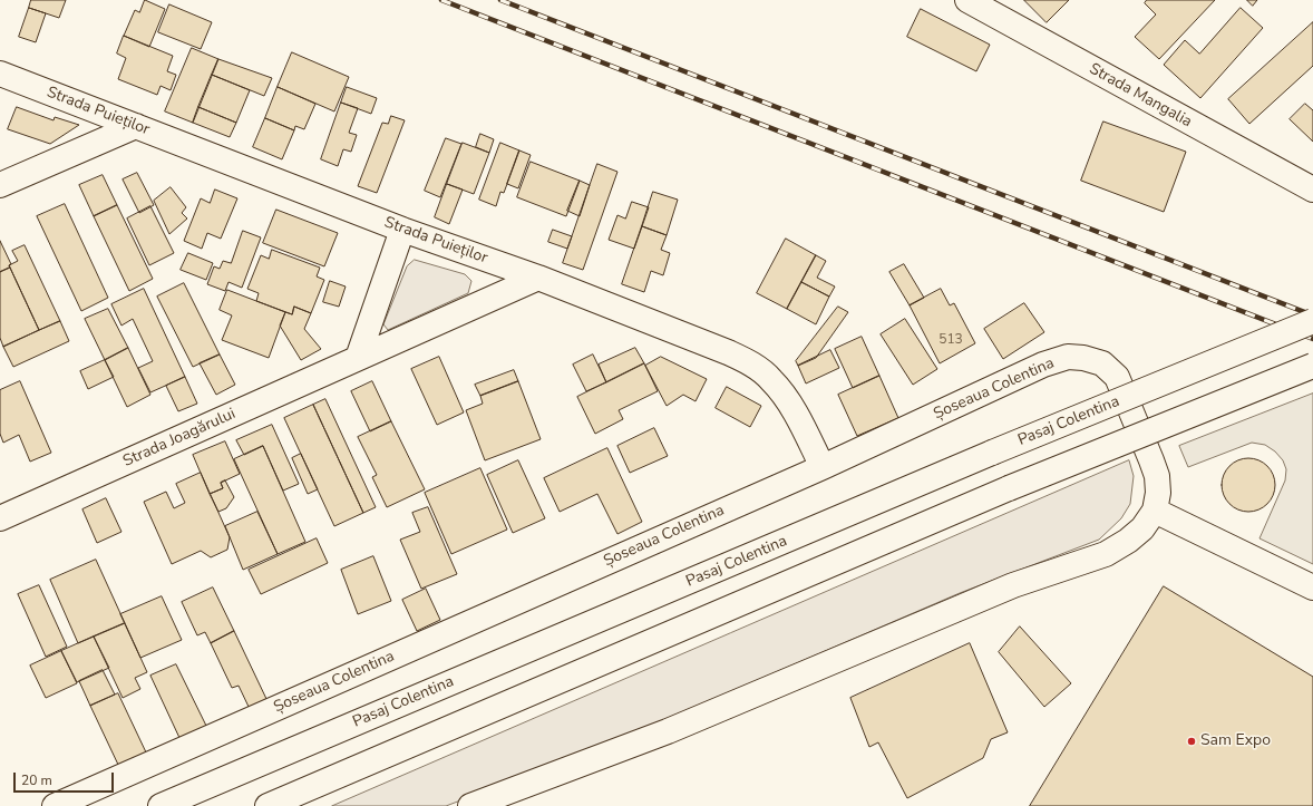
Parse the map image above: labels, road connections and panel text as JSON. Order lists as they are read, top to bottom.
{
  "streets": {
    "main road": [
      "Strada Mangalia",
      "Strada Puieților",
      "Șoseaua Colentina",
      "Pasaj Colentina",
      "Strada Joagărului"
    ]
  },
  "crossings": [
    ["Strada Puieților", "Șoseaua Colentina"],
    ["Strada Puieților", "Strada Joagărului"]
  ],
  "places": ["Sam Expo"],
  "house_numbers": ["513"],
  "scale_bar": "20 m"
}
